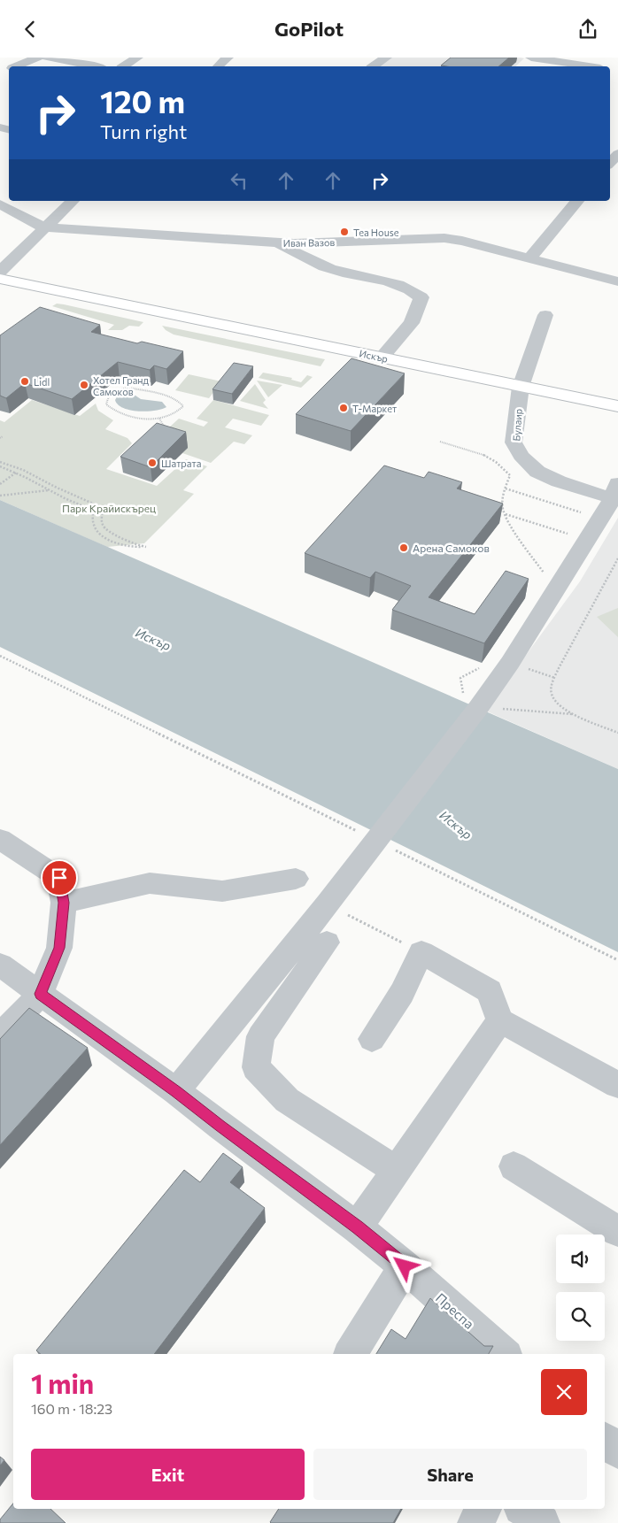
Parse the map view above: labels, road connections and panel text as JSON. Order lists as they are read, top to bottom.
{
  "streets": {
    "main road": ["Искър"],
    "street": ["Иван Вазов", "Булаир", "Преспа"]
  },
  "crossings": [
    ["Искър", "Булаир"]
  ],
  "water": ["Искър"],
  "parks": ["Парк Крайискърец"],
  "places": [
    "Tea House",
    "Lidl",
    "Хотел Гранд Самоков",
    "Т-Маркет",
    "Шатрата",
    "Арена Самоков"
  ],
  "page": {
    "header": "GoPilot",
    "turn": ["120 m", "Turn right"],
    "heading": ["1 min", "160 m · 18:23"],
    "buttons": ["Exit", "Share"]
  }
}
